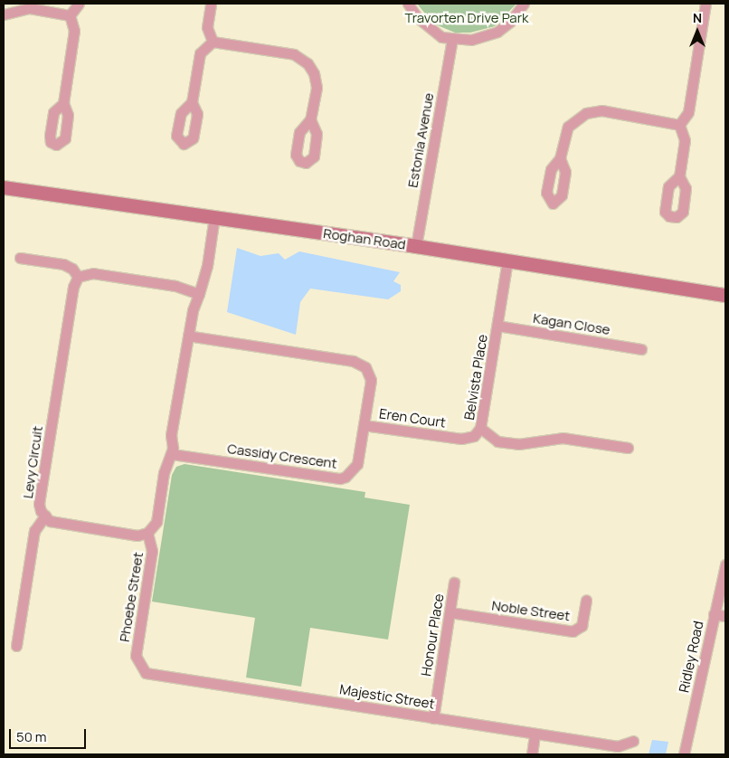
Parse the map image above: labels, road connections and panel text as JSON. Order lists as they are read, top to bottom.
{
  "streets": {
    "street": [
      "Estonia Avenue",
      "Roghan Road",
      "Kagan Close",
      "Belvista Place",
      "Eren Court",
      "Cassidy Crescent",
      "Levy Circuit",
      "Phoebe Street",
      "Noble Street",
      "Honour Place",
      "Ridley Road",
      "Majestic Street"
    ]
  },
  "crossings": [
    ["Estonia Avenue", "Roghan Road"],
    ["Roghan Road", "Belvista Place"],
    ["Kagan Close", "Belvista Place"],
    ["Belvista Place", "Eren Court"],
    ["Eren Court", "Cassidy Crescent"],
    ["Levy Circuit", "Phoebe Street"],
    ["Phoebe Street", "Majestic Street"],
    ["Noble Street", "Honour Place"],
    ["Honour Place", "Majestic Street"]
  ],
  "parks": ["Travorten Drive Park"],
  "scale_bar": "50 m",
  "north": "top"
}
